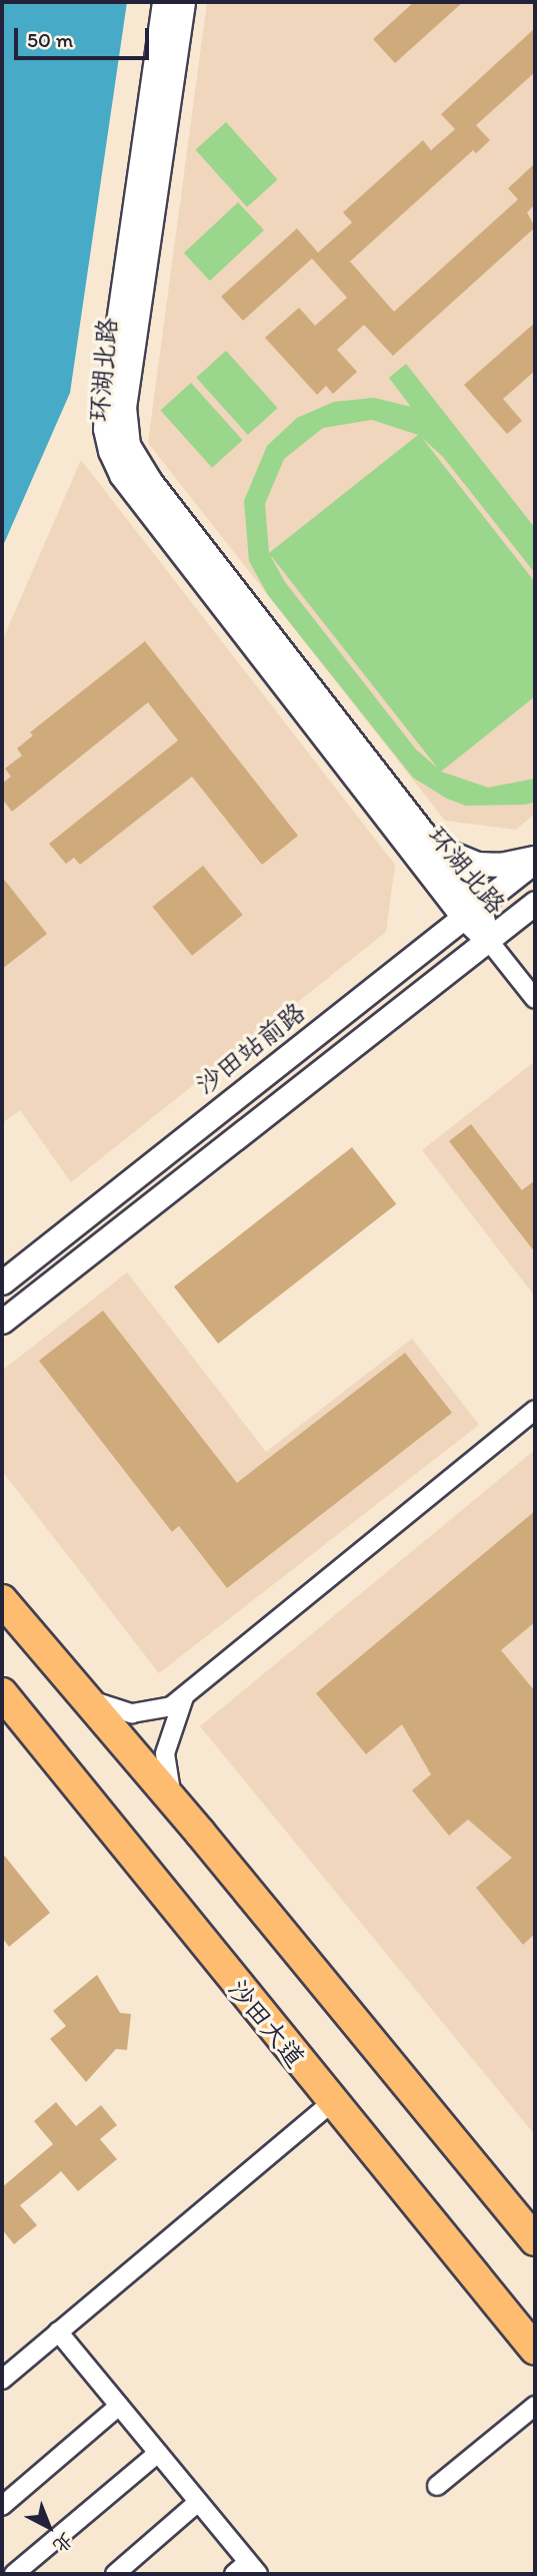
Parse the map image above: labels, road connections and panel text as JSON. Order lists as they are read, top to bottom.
{
  "streets": {
    "main road": ["沙田大道"],
    "street": ["环湖北路", "沙田站前路"]
  },
  "crossings": [
    ["环湖北路", "沙田站前路"]
  ],
  "scale_bar": "50 m",
  "north": "bottom right"
}
